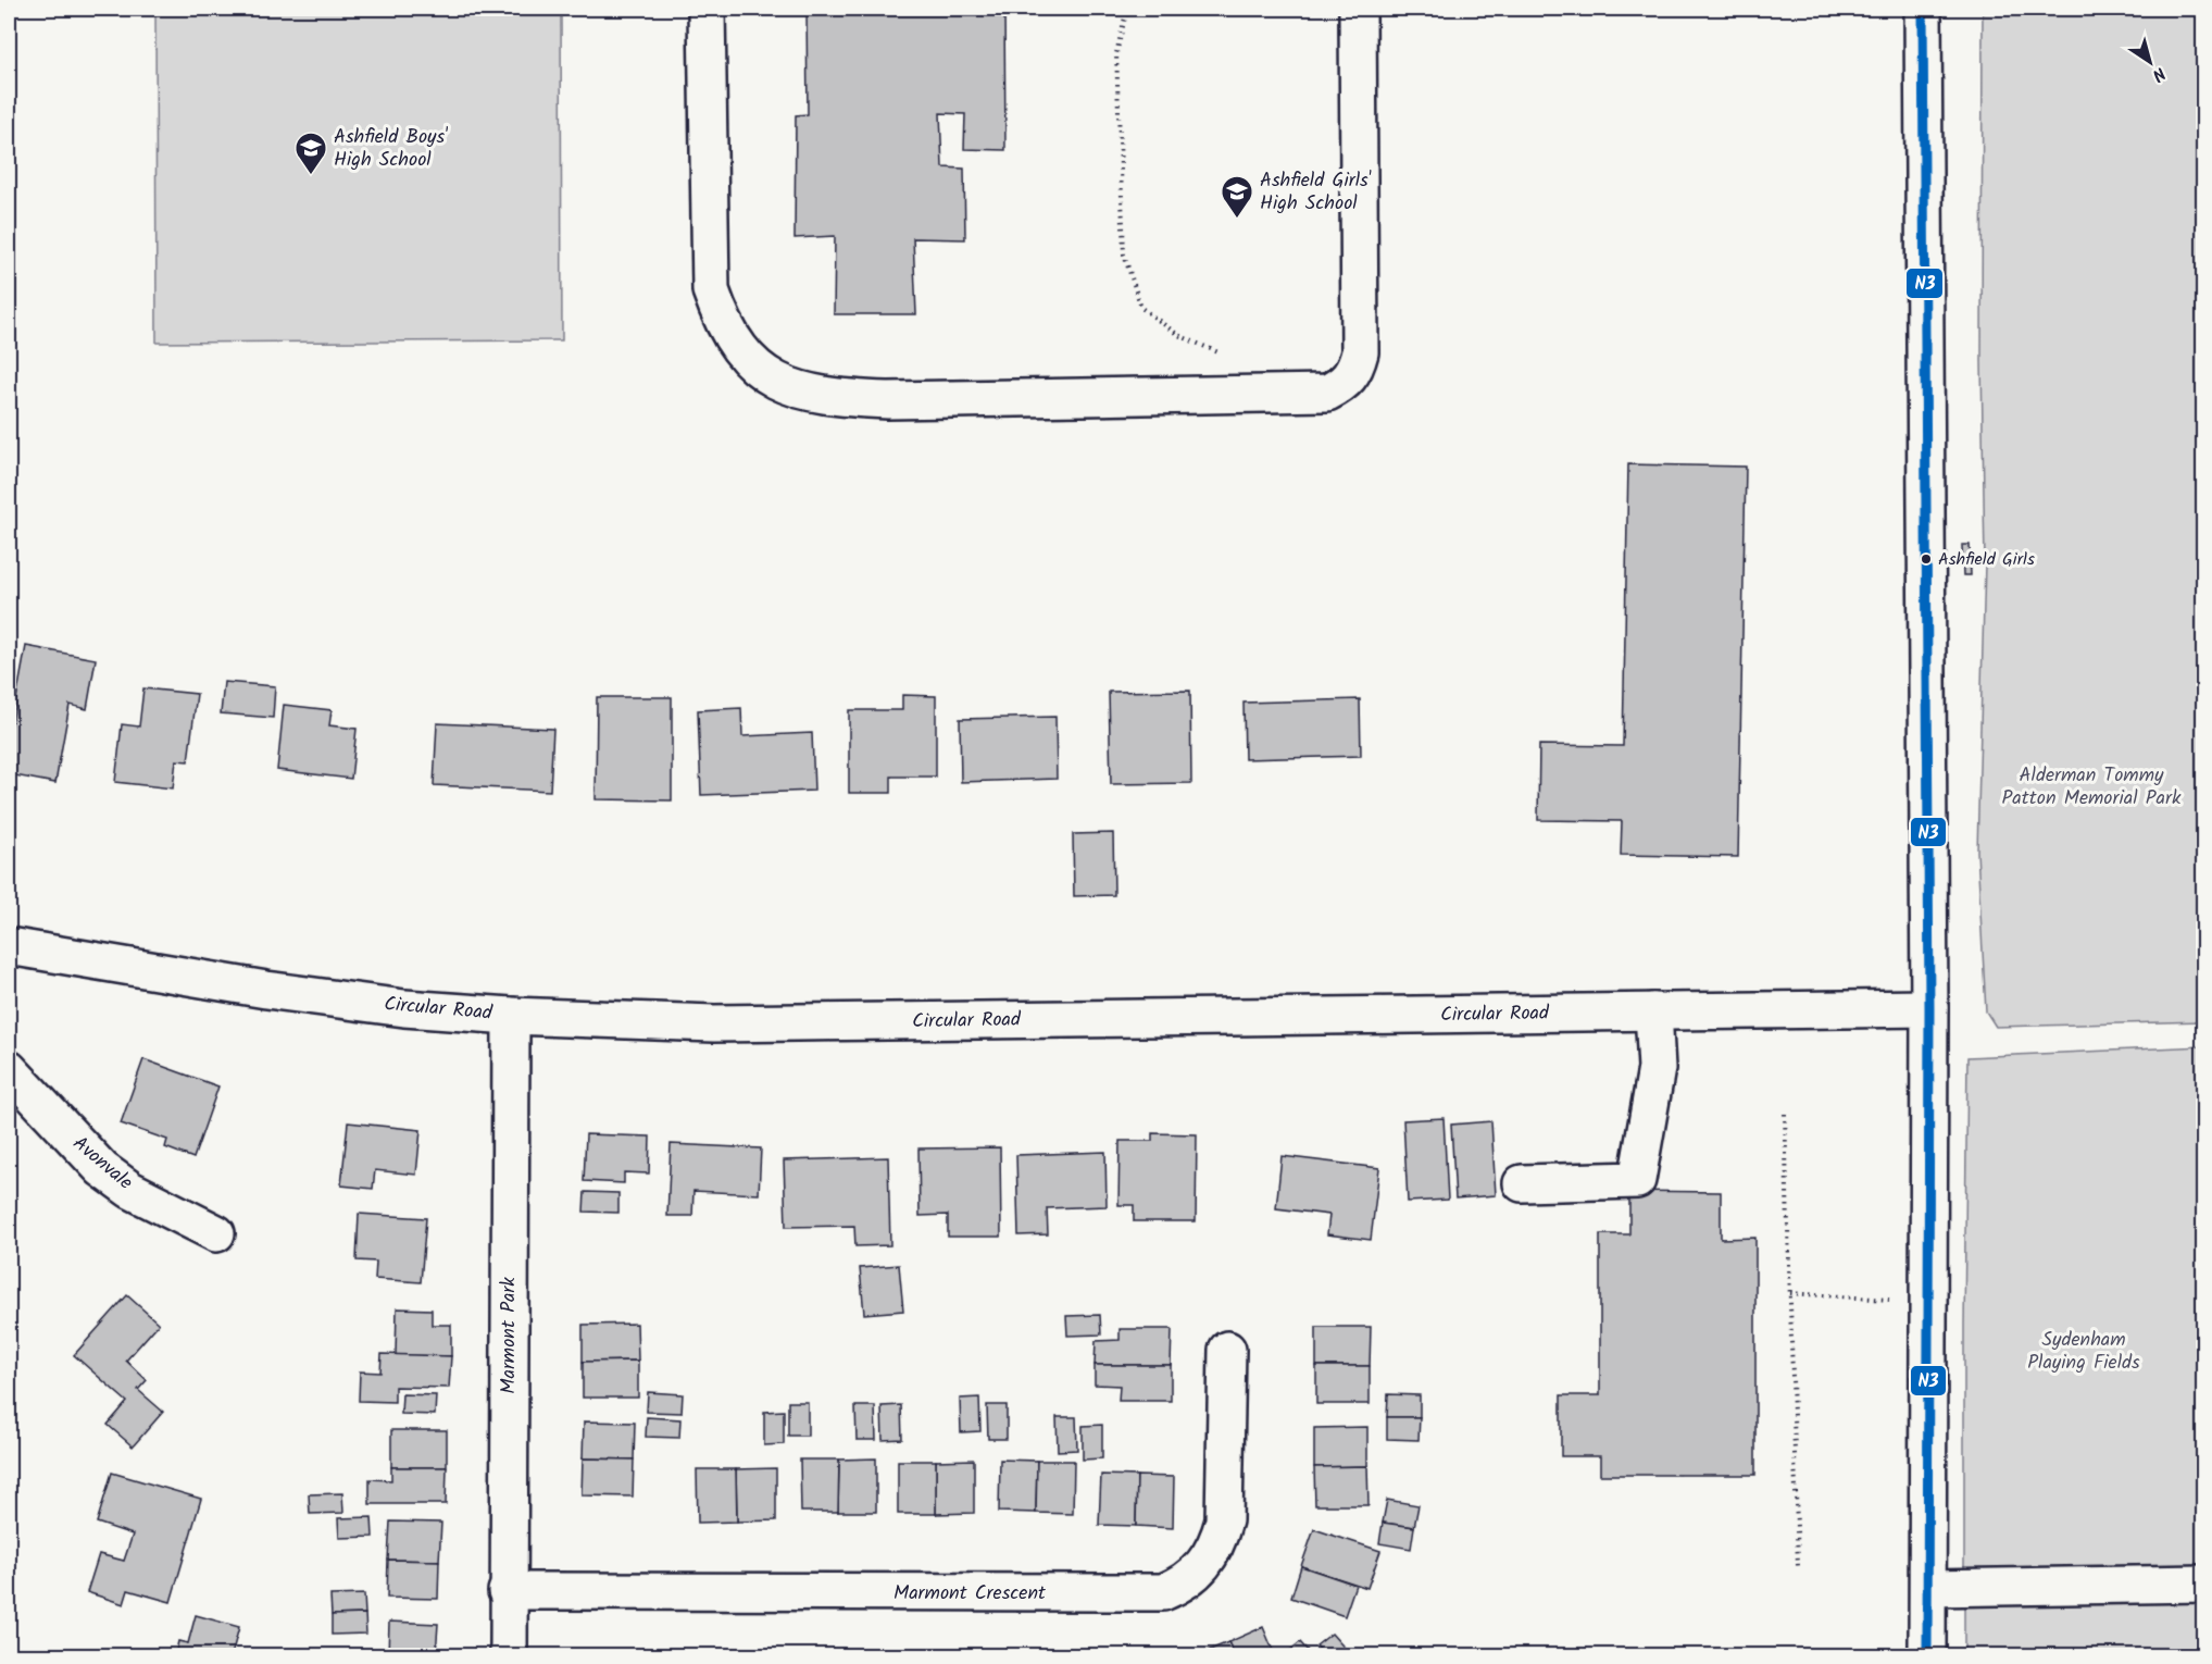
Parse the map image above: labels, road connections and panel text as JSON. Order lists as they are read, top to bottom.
{
  "streets": {
    "street": [
      "Circular Road",
      "Avonvale",
      "Marmont Park",
      "Marmont Crescent"
    ]
  },
  "crossings": [
    ["Circular Road", "Marmont Park"],
    ["Marmont Park", "Marmont Crescent"]
  ],
  "parks": ["Alderman Tommy Patton Memorial Park", "Sydenham Playing Fields"],
  "places": {
    "school or university": ["Ashfield Boys' High School", "Ashfield Girls' High School"],
    "other": ["Ashfield Girls"]
  },
  "lines": ["transit line N3"],
  "north": "bottom right"
}
